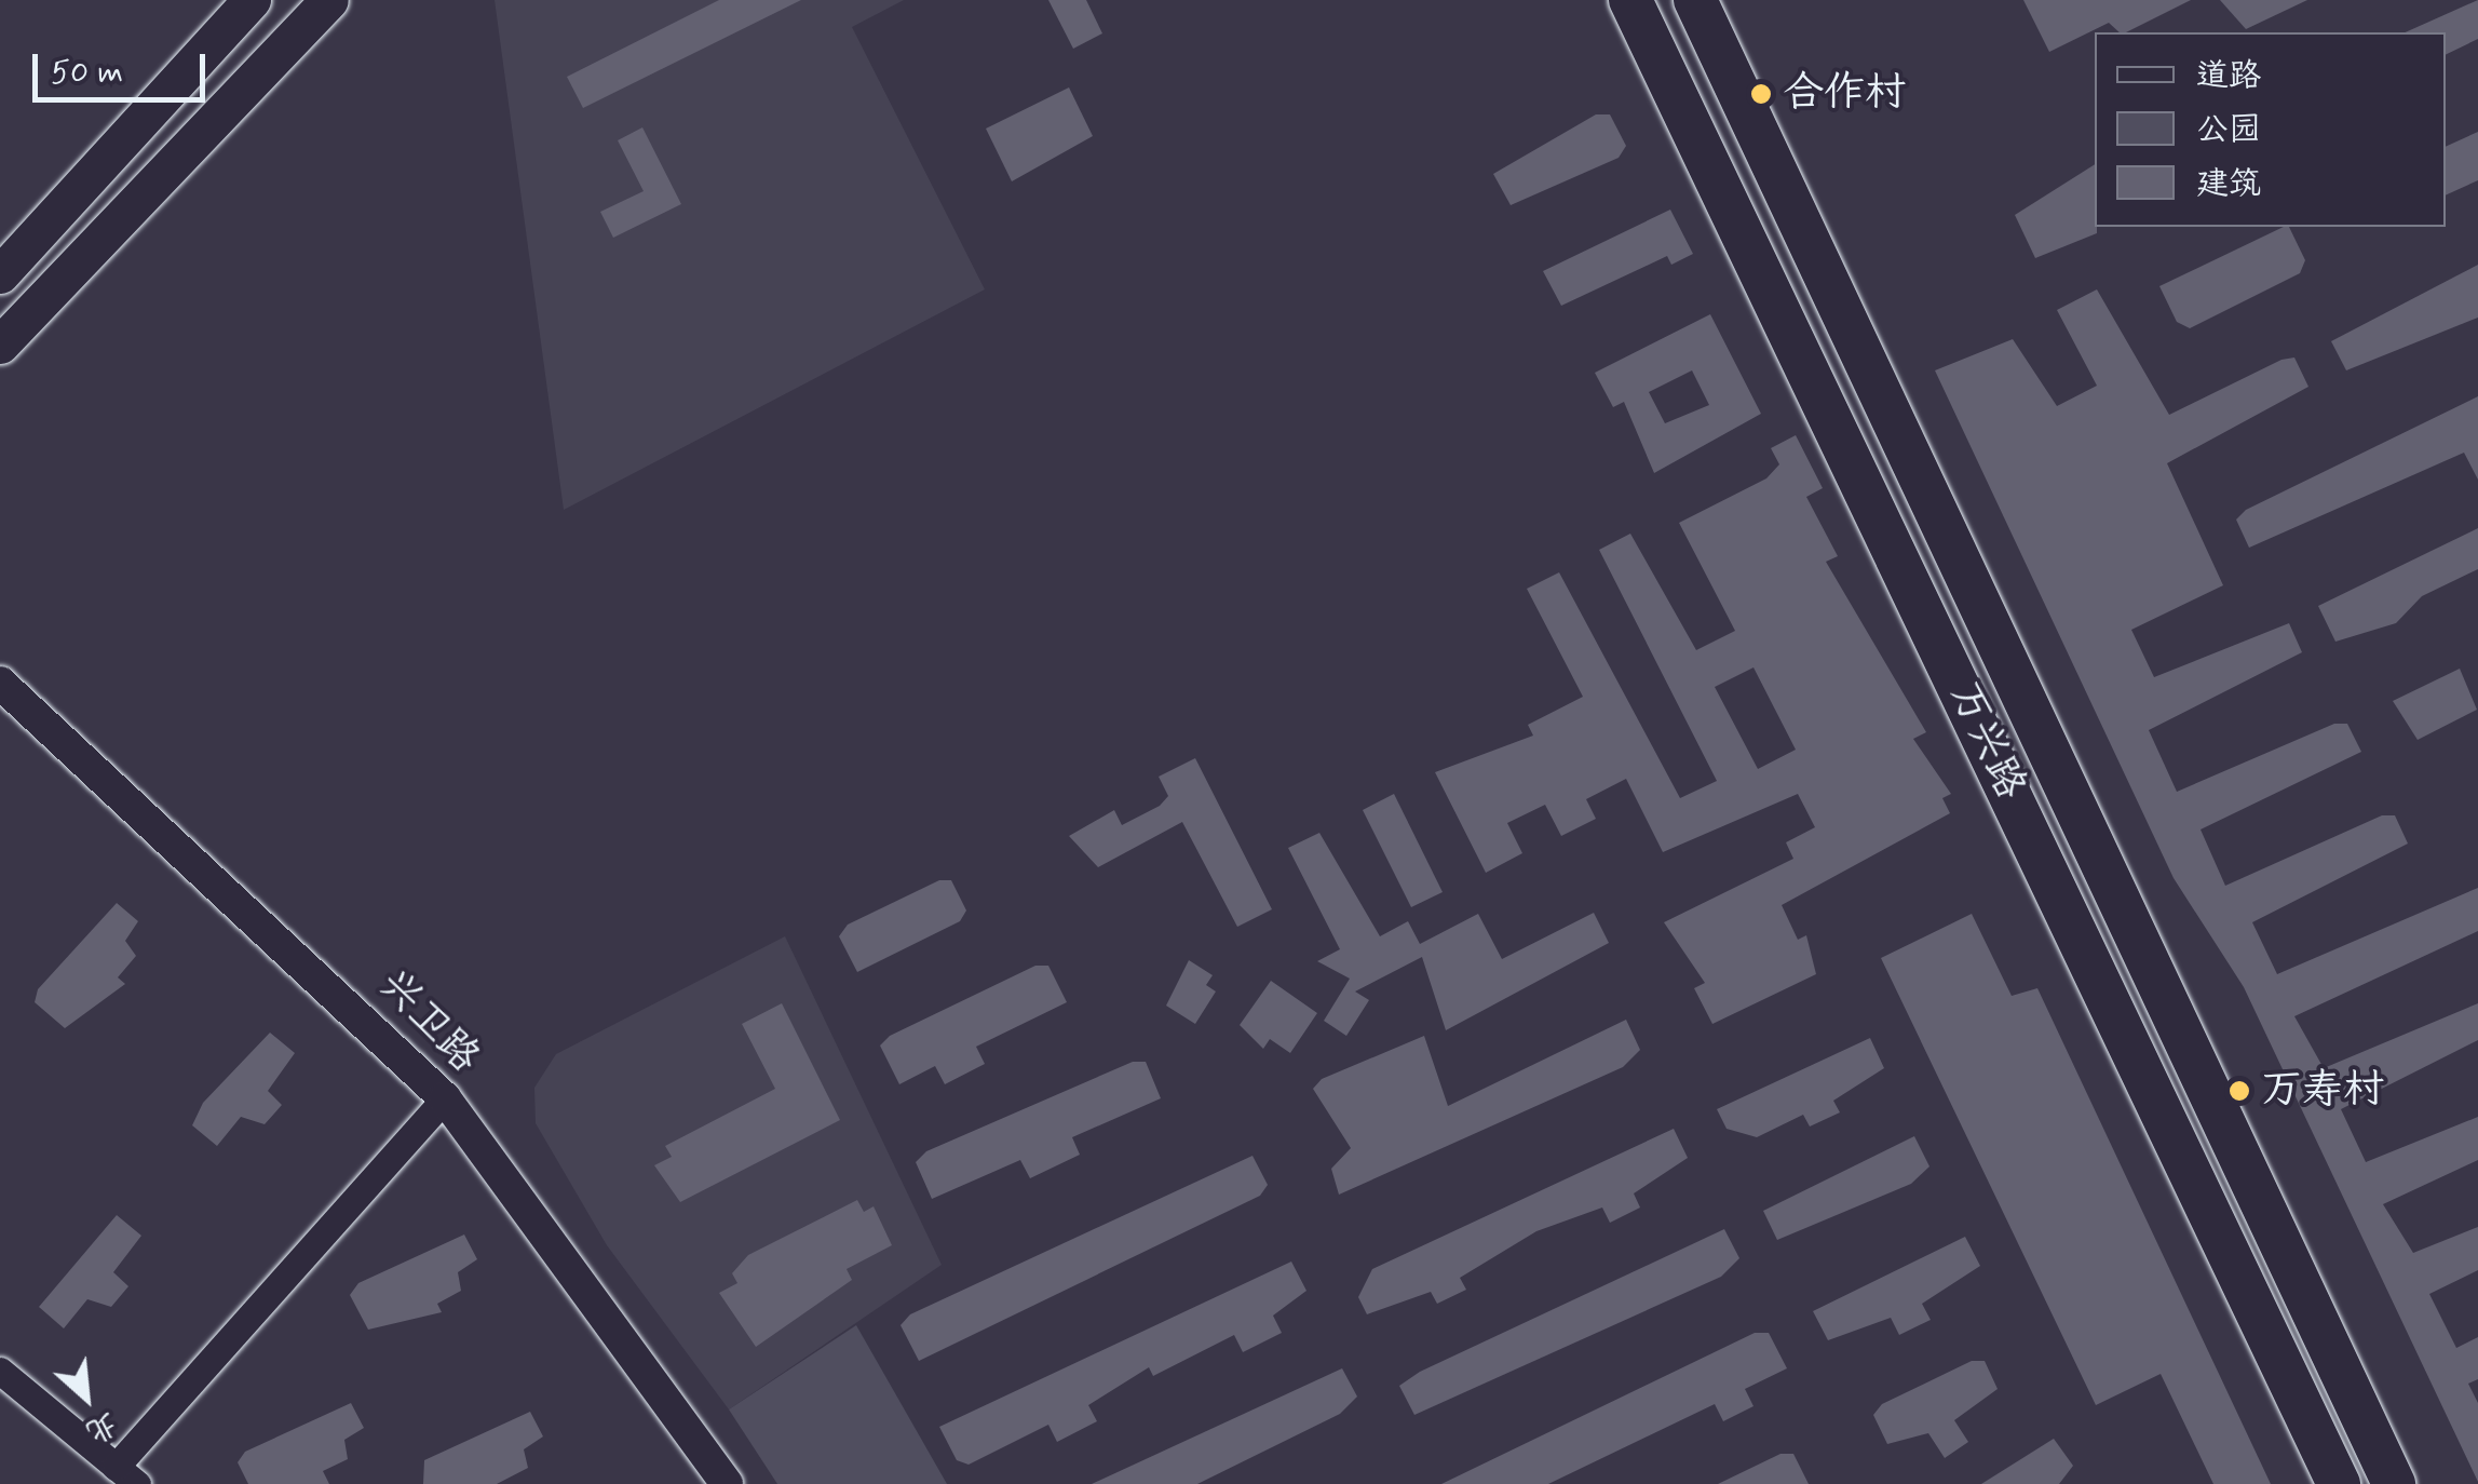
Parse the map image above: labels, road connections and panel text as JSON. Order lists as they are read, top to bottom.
{
  "streets": {
    "main road": ["万兴路"],
    "street": ["兴卫路"]
  },
  "places": ["合作村", "万寿村"],
  "legend": ["道路", "公园", "建筑"],
  "scale_bar": "50 m",
  "north": "bottom right"
}
